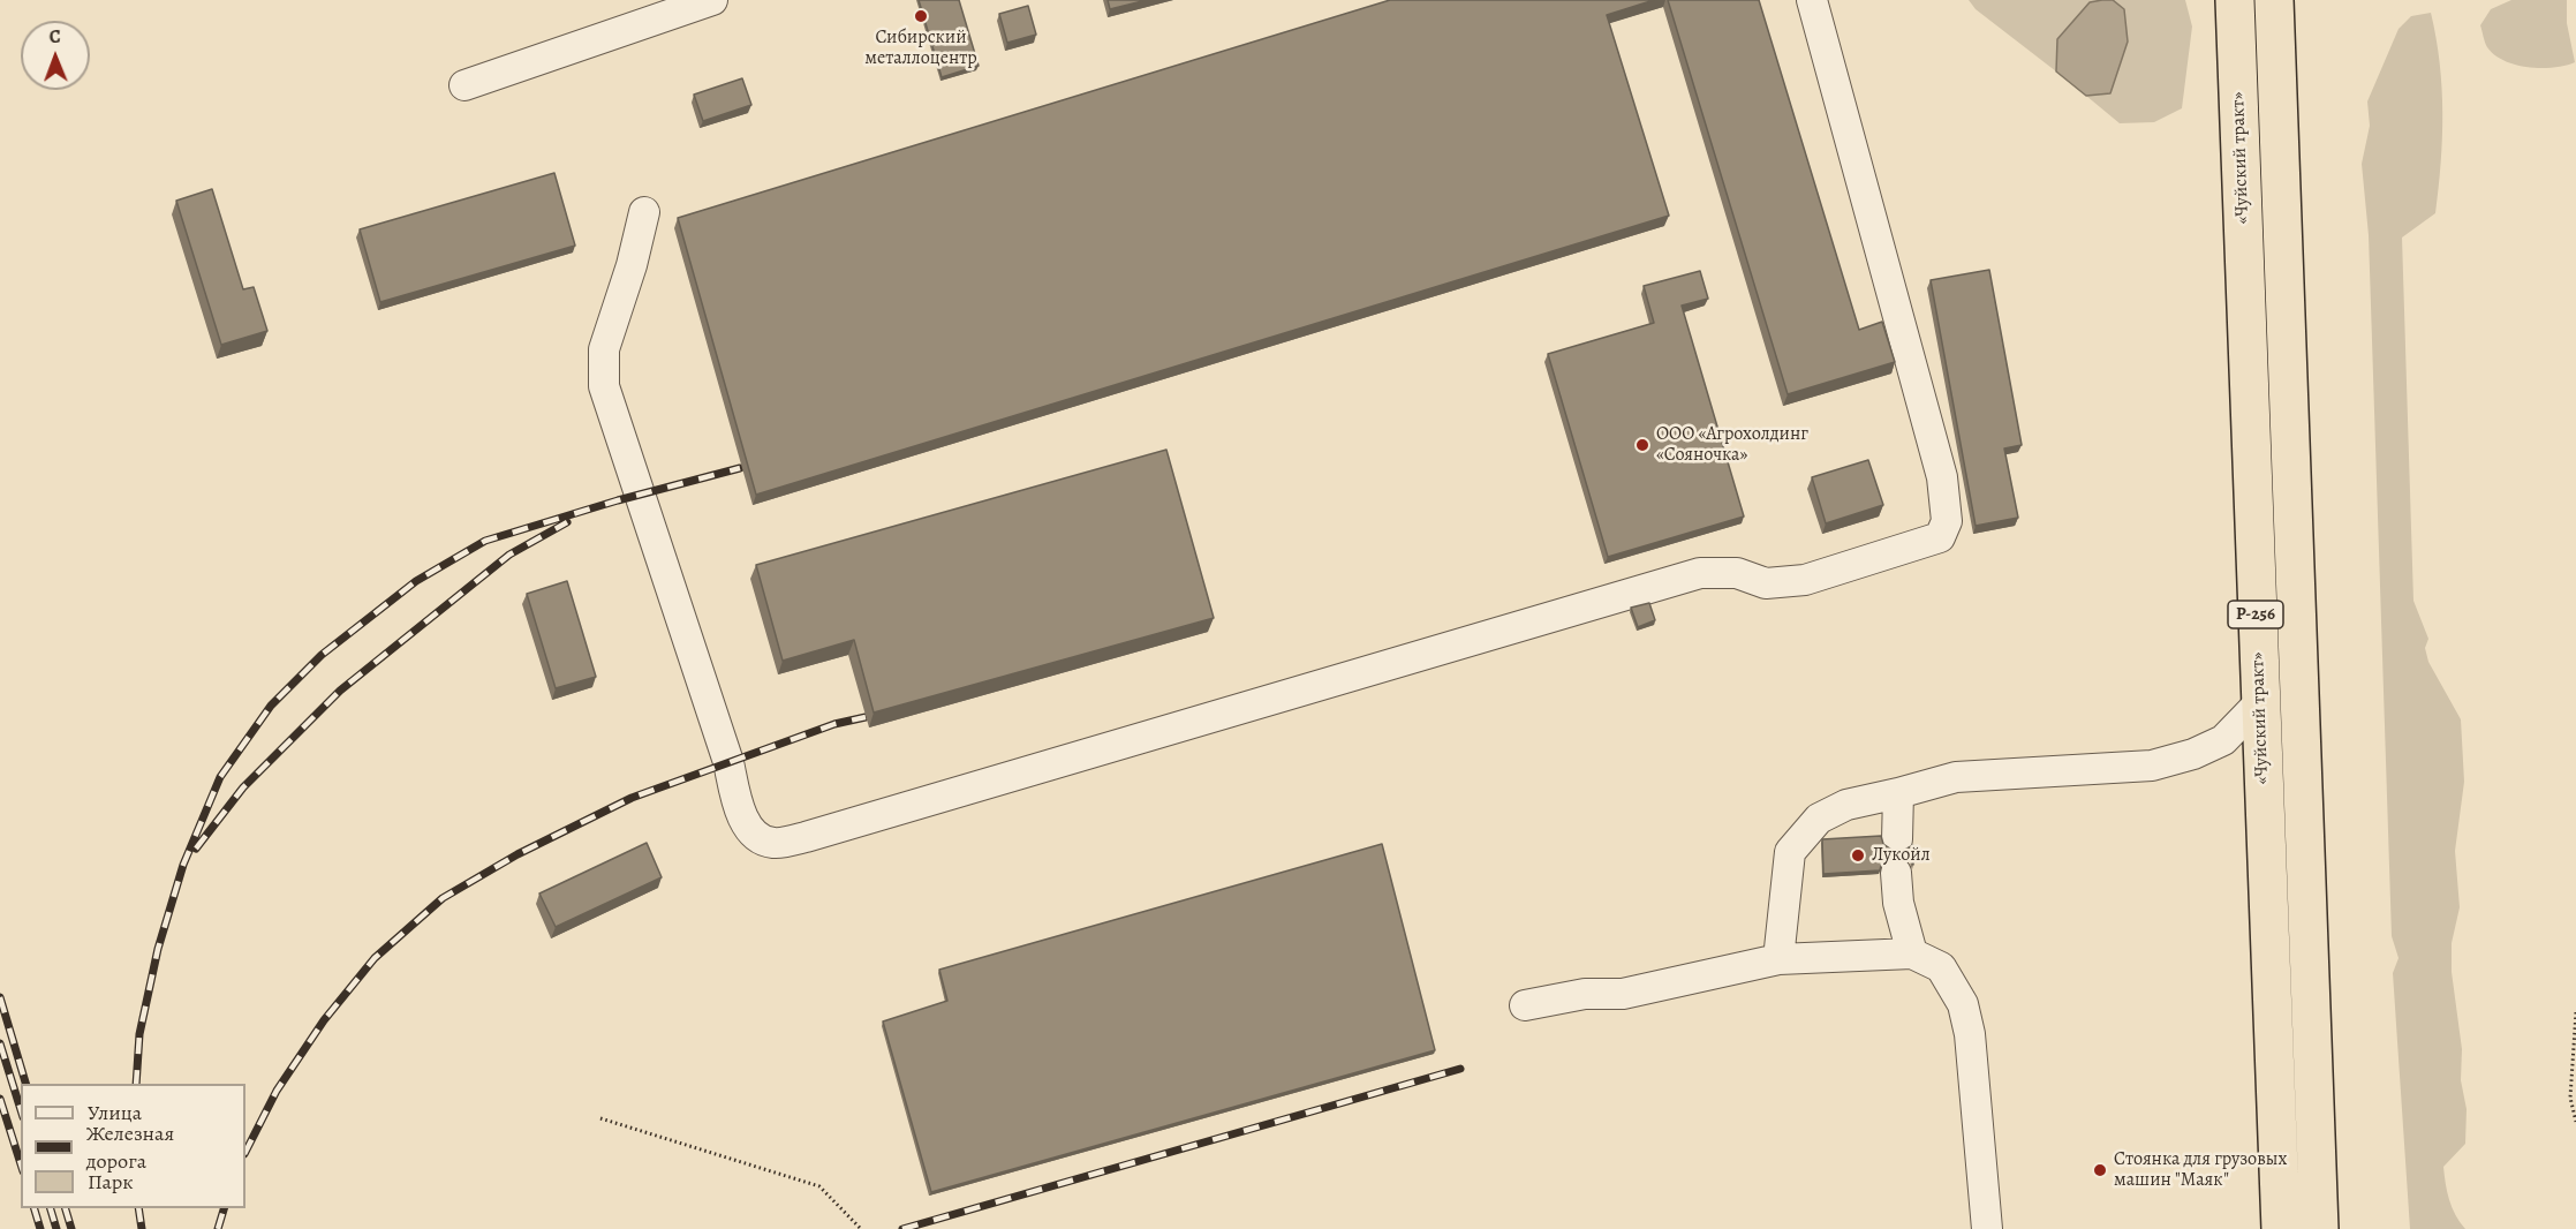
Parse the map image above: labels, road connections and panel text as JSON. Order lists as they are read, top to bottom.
{
  "streets": {
    "highway": ["«Чуйский тракт»", "Р-256"]
  },
  "places": [
    "Сибирский металлоцентр",
    "ООО «Агрохолдинг «Сояночка»",
    "Лукойл",
    "Стоянка для грузовых машин \"Маяк\""
  ],
  "legend": ["Улица", "Железная дорога", "Парк"],
  "north": "top"
}
